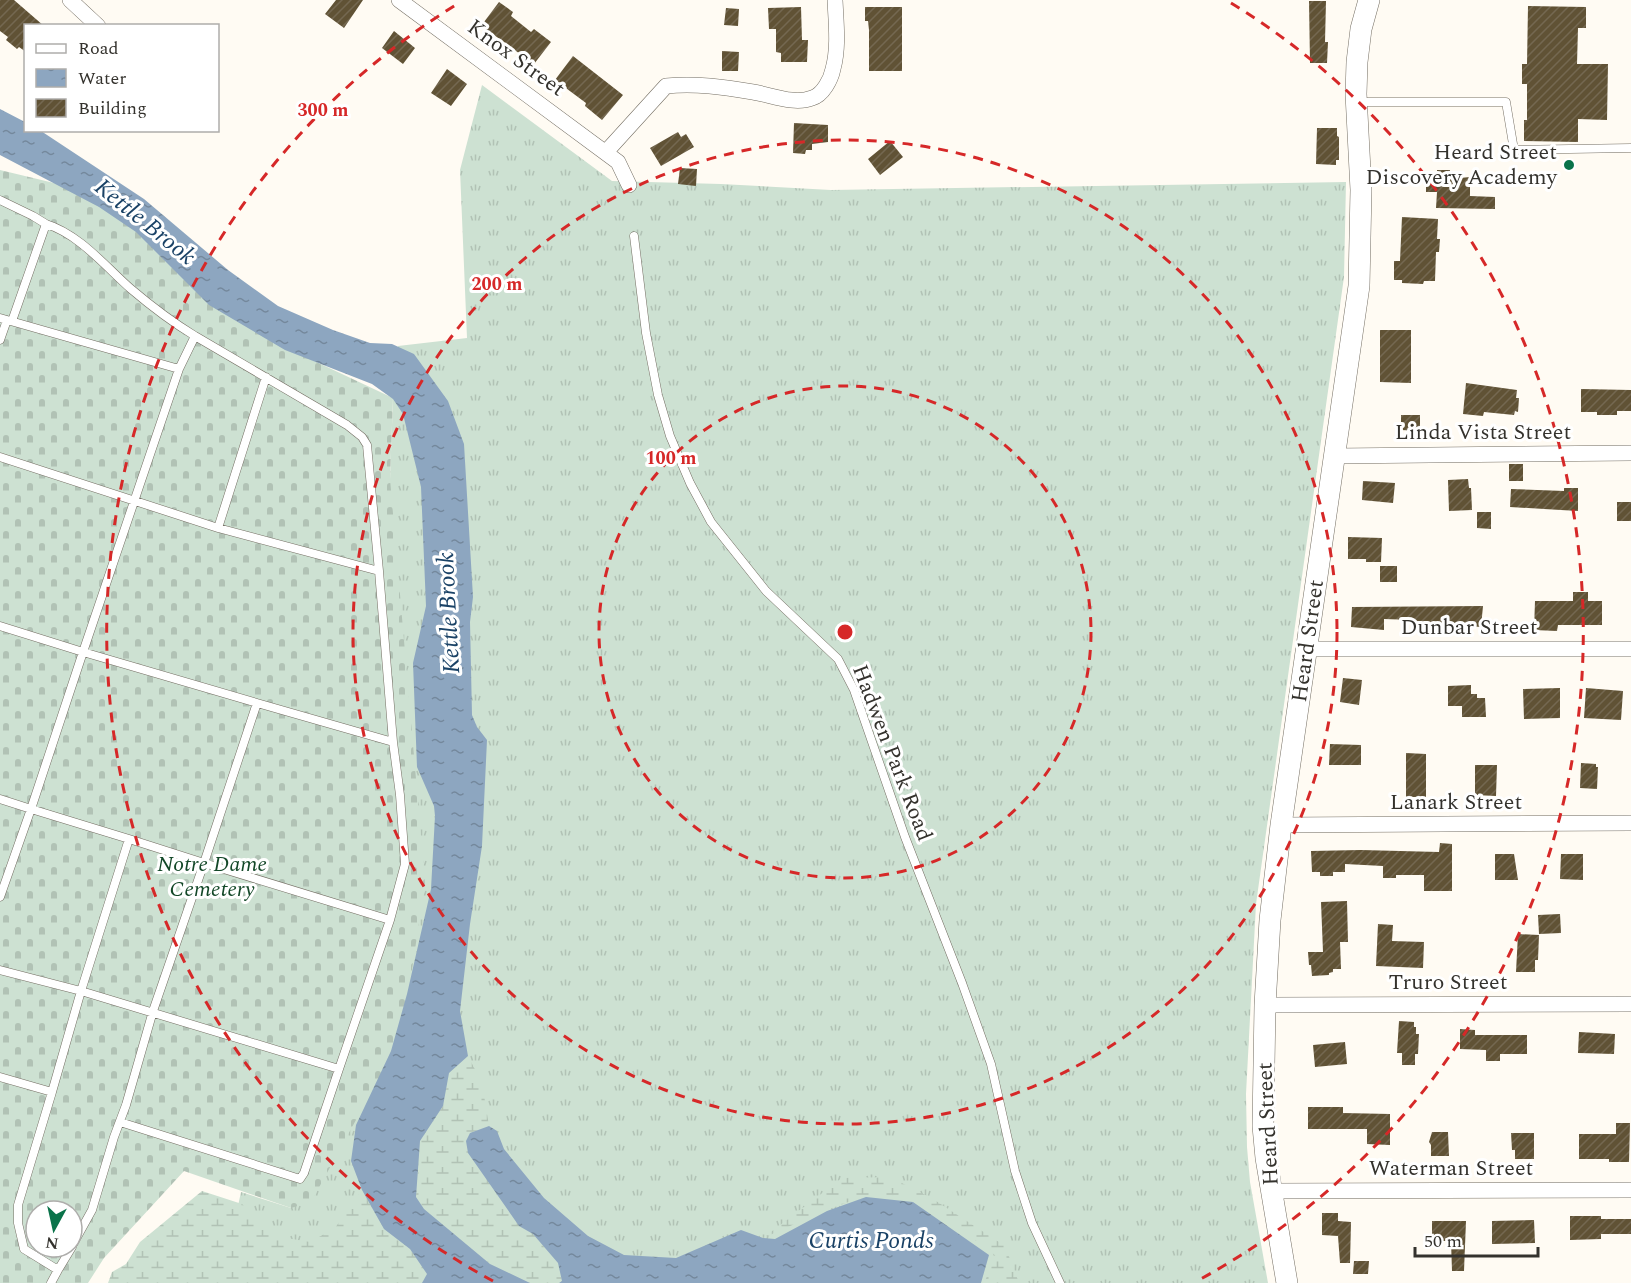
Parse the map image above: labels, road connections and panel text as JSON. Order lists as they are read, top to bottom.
{
  "streets": {
    "street": [
      "Knox Street",
      "Linda Vista Street",
      "Dunbar Street",
      "Heard Street",
      "Lanark Street",
      "Truro Street",
      "Waterman Street"
    ],
    "lane": ["Hadwen Park Road"]
  },
  "crossings": [
    ["Linda Vista Street", "Heard Street"],
    ["Dunbar Street", "Heard Street"],
    ["Heard Street", "Lanark Street"],
    ["Heard Street", "Truro Street"],
    ["Heard Street", "Waterman Street"]
  ],
  "water": ["Kettle Brook", "Curtis Ponds"],
  "parks": ["Notre Dame Cemetery"],
  "places": ["Heard Street Discovery Academy"],
  "legend": ["Road", "Water", "Building"],
  "scale_bar": "50 m",
  "north": "bottom",
  "rings": ["300 m", "200 m", "100 m"]
}
